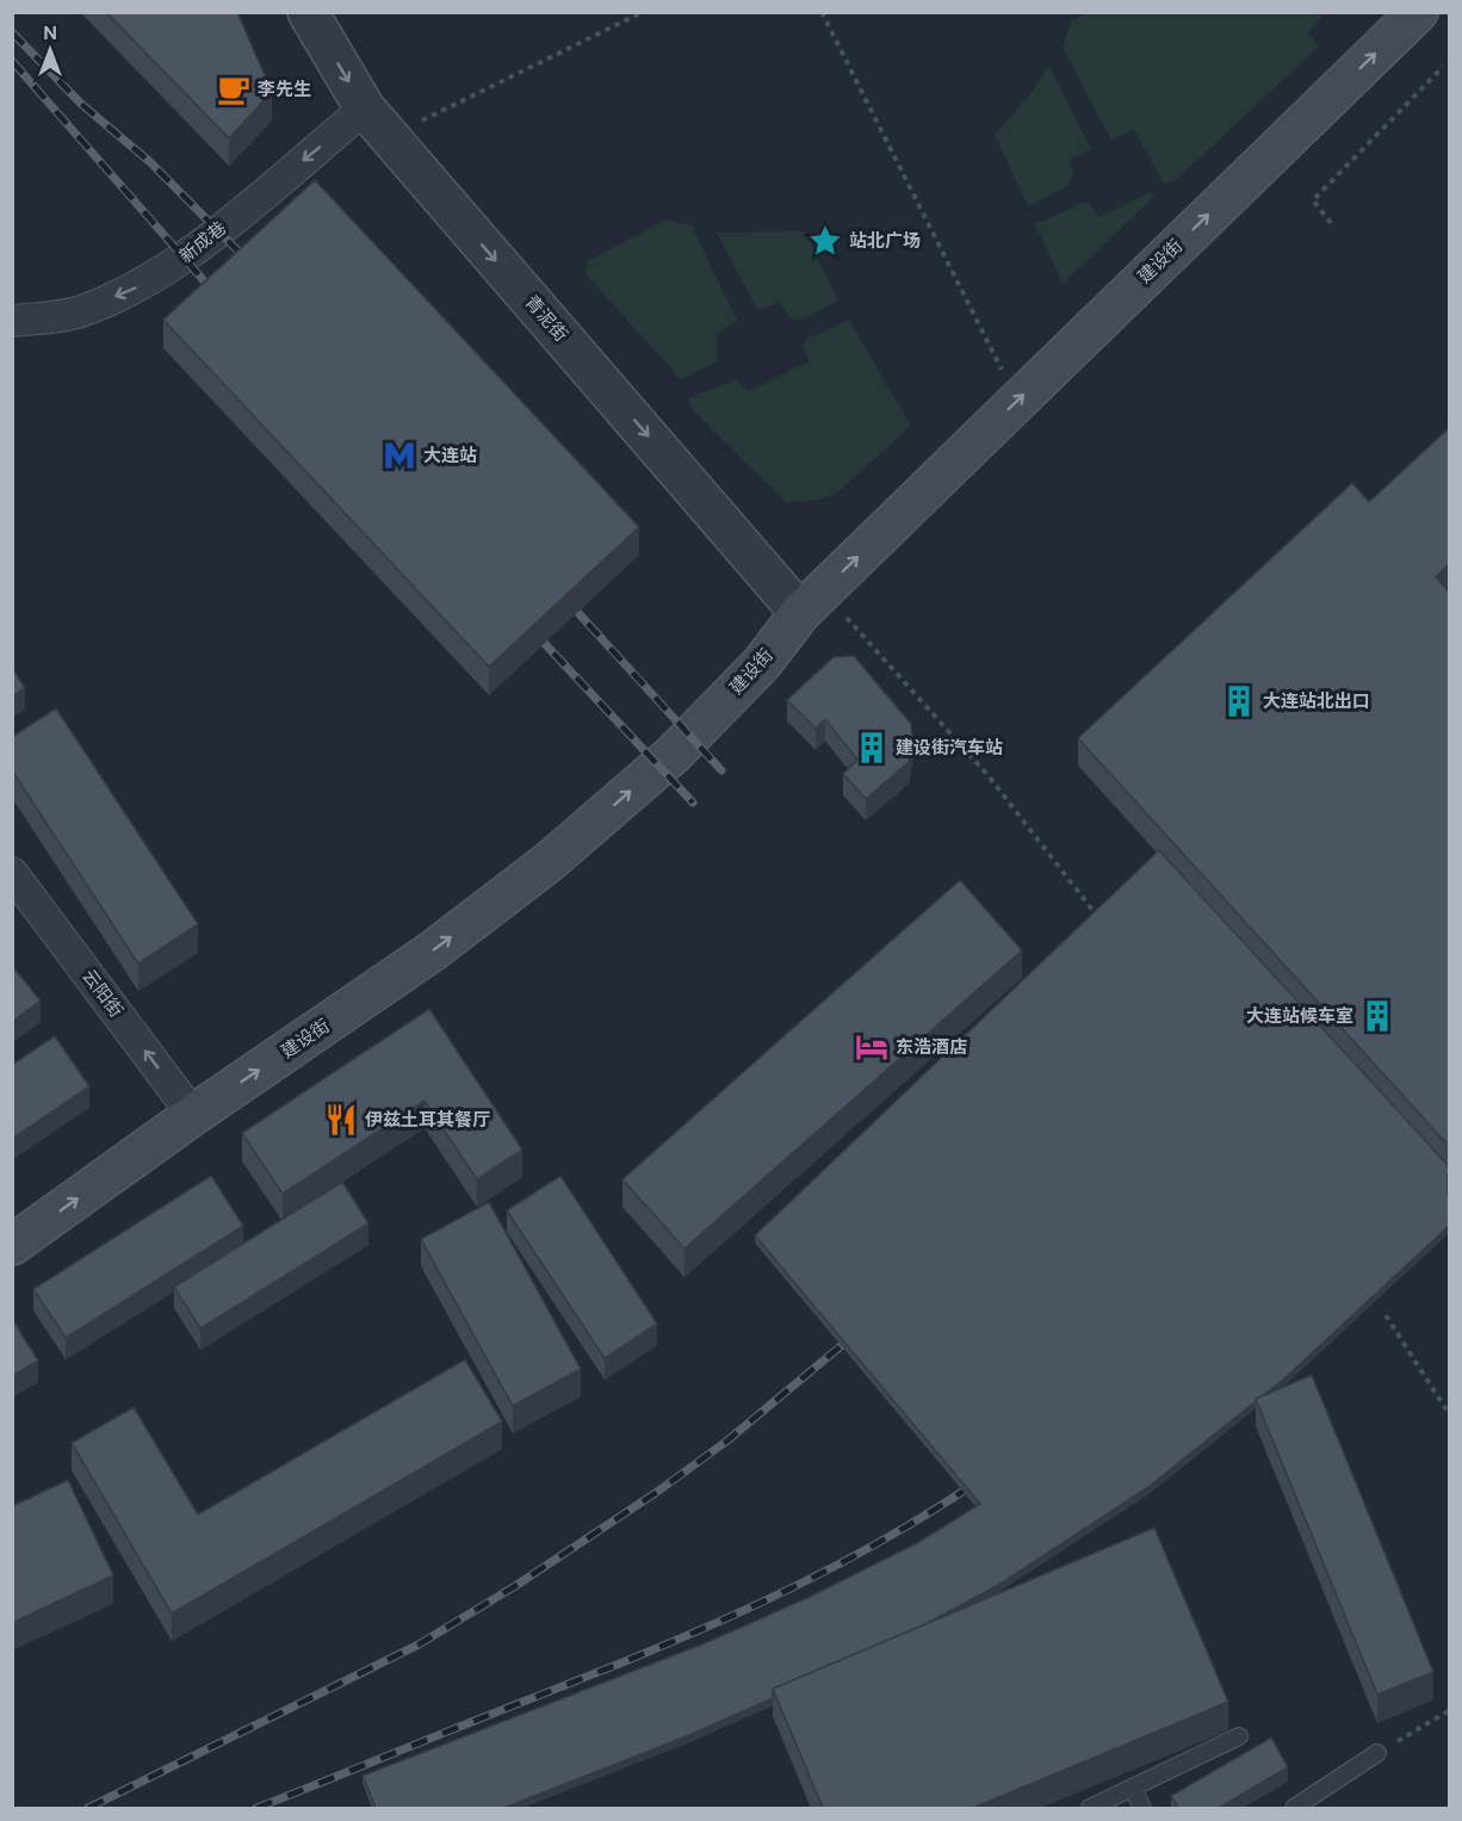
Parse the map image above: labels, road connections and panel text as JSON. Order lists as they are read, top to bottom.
{
  "streets": {
    "main road": ["建设街"],
    "street": ["新成巷", "青泥街", "云阳街"]
  },
  "crossings": [
    ["新成巷", "青泥街"],
    ["建设街", "青泥街"],
    ["建设街", "云阳街"]
  ],
  "one_way": [
    "新成巷",
    "建设街",
    "青泥街",
    "云阳街"
  ],
  "places": {
    "cafe": ["李先生"],
    "place": ["站北广场"],
    "metro station": ["大连站"],
    "building": ["大连站北出口", "建设街汽车站", "大连站候车室"],
    "hotel": ["东浩酒店"],
    "restaurant": ["伊兹土耳其餐厅"]
  },
  "north": "top"
}
